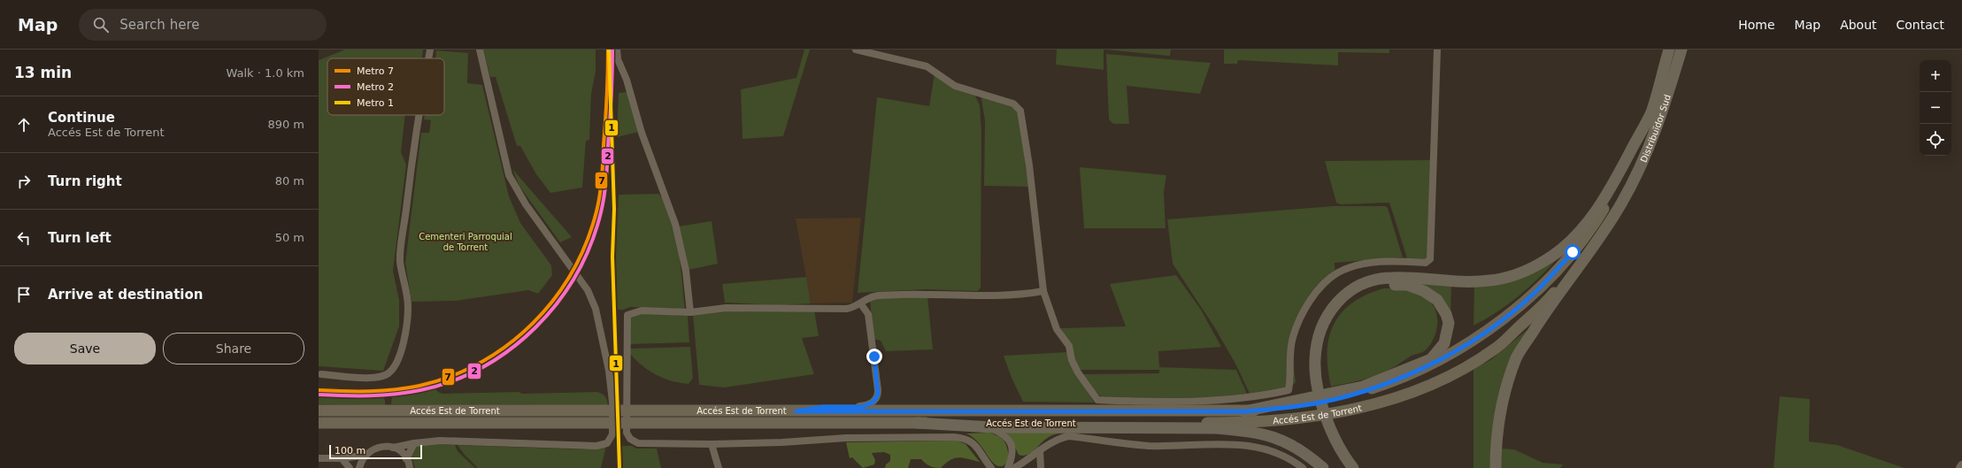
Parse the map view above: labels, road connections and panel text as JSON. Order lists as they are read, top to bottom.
{
  "streets": {
    "highway": ["Distribuïdor Sud"],
    "main road": ["Accés Est de Torrent"]
  },
  "crossings": [
    ["Distribuïdor Sud", "Accés Est de Torrent"]
  ],
  "parks": ["Cementeri Parroquial de Torrent"],
  "lines": ["metro line 7", "metro line 2", "metro line 1"],
  "legend": ["Metro 7", "Metro 2", "Metro 1"],
  "scale_bar": "100 m",
  "page": {
    "header": "Map",
    "search": "Search here",
    "nav": [
      "Home",
      "Map",
      "About",
      "Contact"
    ],
    "heading": ["13 min", "Walk · 1.0 km"],
    "map_buttons": ["+", "−"],
    "list": [
      ["Continue", "Accés Est de Torrent", "890 m"],
      ["Turn right", "80 m"],
      ["Turn left", "50 m"],
      "Arrive at destination"
    ],
    "buttons": ["Save", "Share"],
    "scale": "100 m"
  }
}
